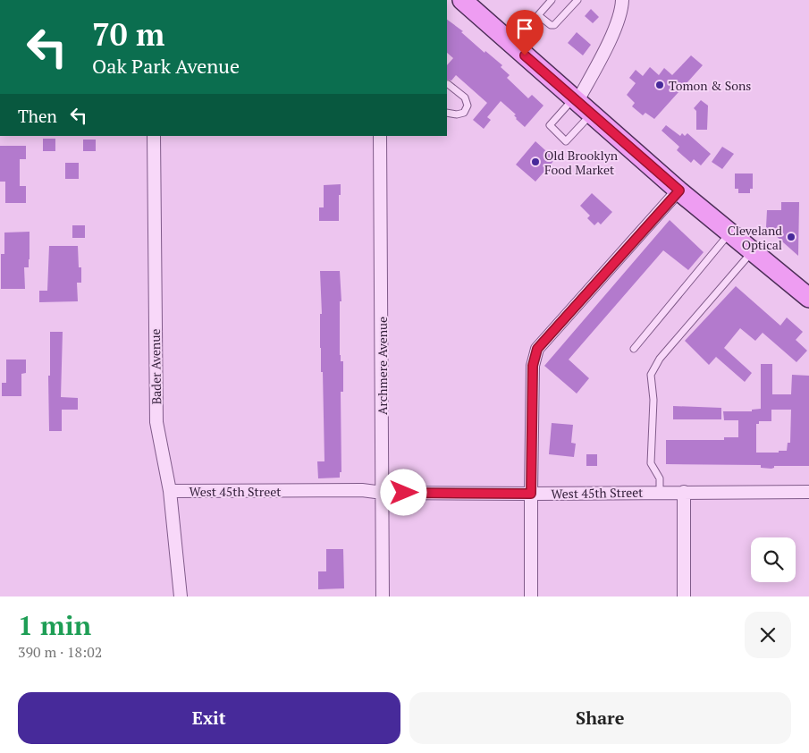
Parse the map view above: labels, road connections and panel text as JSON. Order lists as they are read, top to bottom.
{
  "streets": {
    "street": ["Archmere Avenue", "Bader Avenue", "West 45th Street"]
  },
  "crossings": [
    ["Archmere Avenue", "West 45th Street"],
    ["Bader Avenue", "West 45th Street"]
  ],
  "places": ["Tomon & Sons", "Old Brooklyn Food Market", "Cleveland Optical"],
  "page": {
    "turn": ["70 m", "Oak Park Avenue"],
    "then": "Then",
    "heading": ["1 min", "390 m · 18:02"],
    "buttons": ["Exit", "Share"]
  }
}
